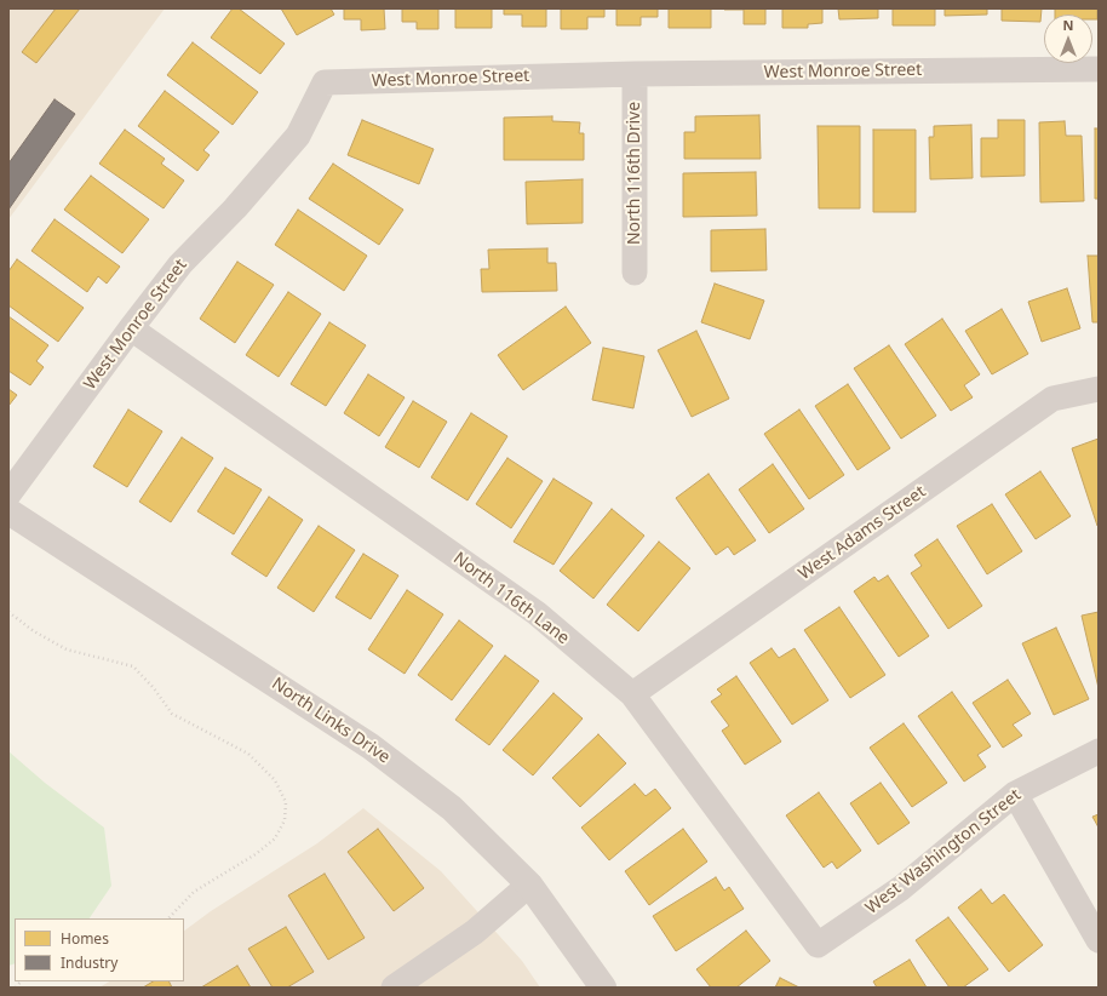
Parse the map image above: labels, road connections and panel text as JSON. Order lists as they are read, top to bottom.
{
  "streets": {
    "street": [
      "West Monroe Street",
      "North 116th Drive",
      "West Adams Street",
      "North 116th Lane",
      "North Links Drive",
      "West Washington Street"
    ]
  },
  "crossings": [
    ["West Monroe Street", "North 116th Drive"],
    ["West Monroe Street", "North 116th Lane"],
    ["West Adams Street", "North 116th Lane"],
    ["North 116th Lane", "West Washington Street"]
  ],
  "legend": ["Homes", "Industry"],
  "north": "top"
}
